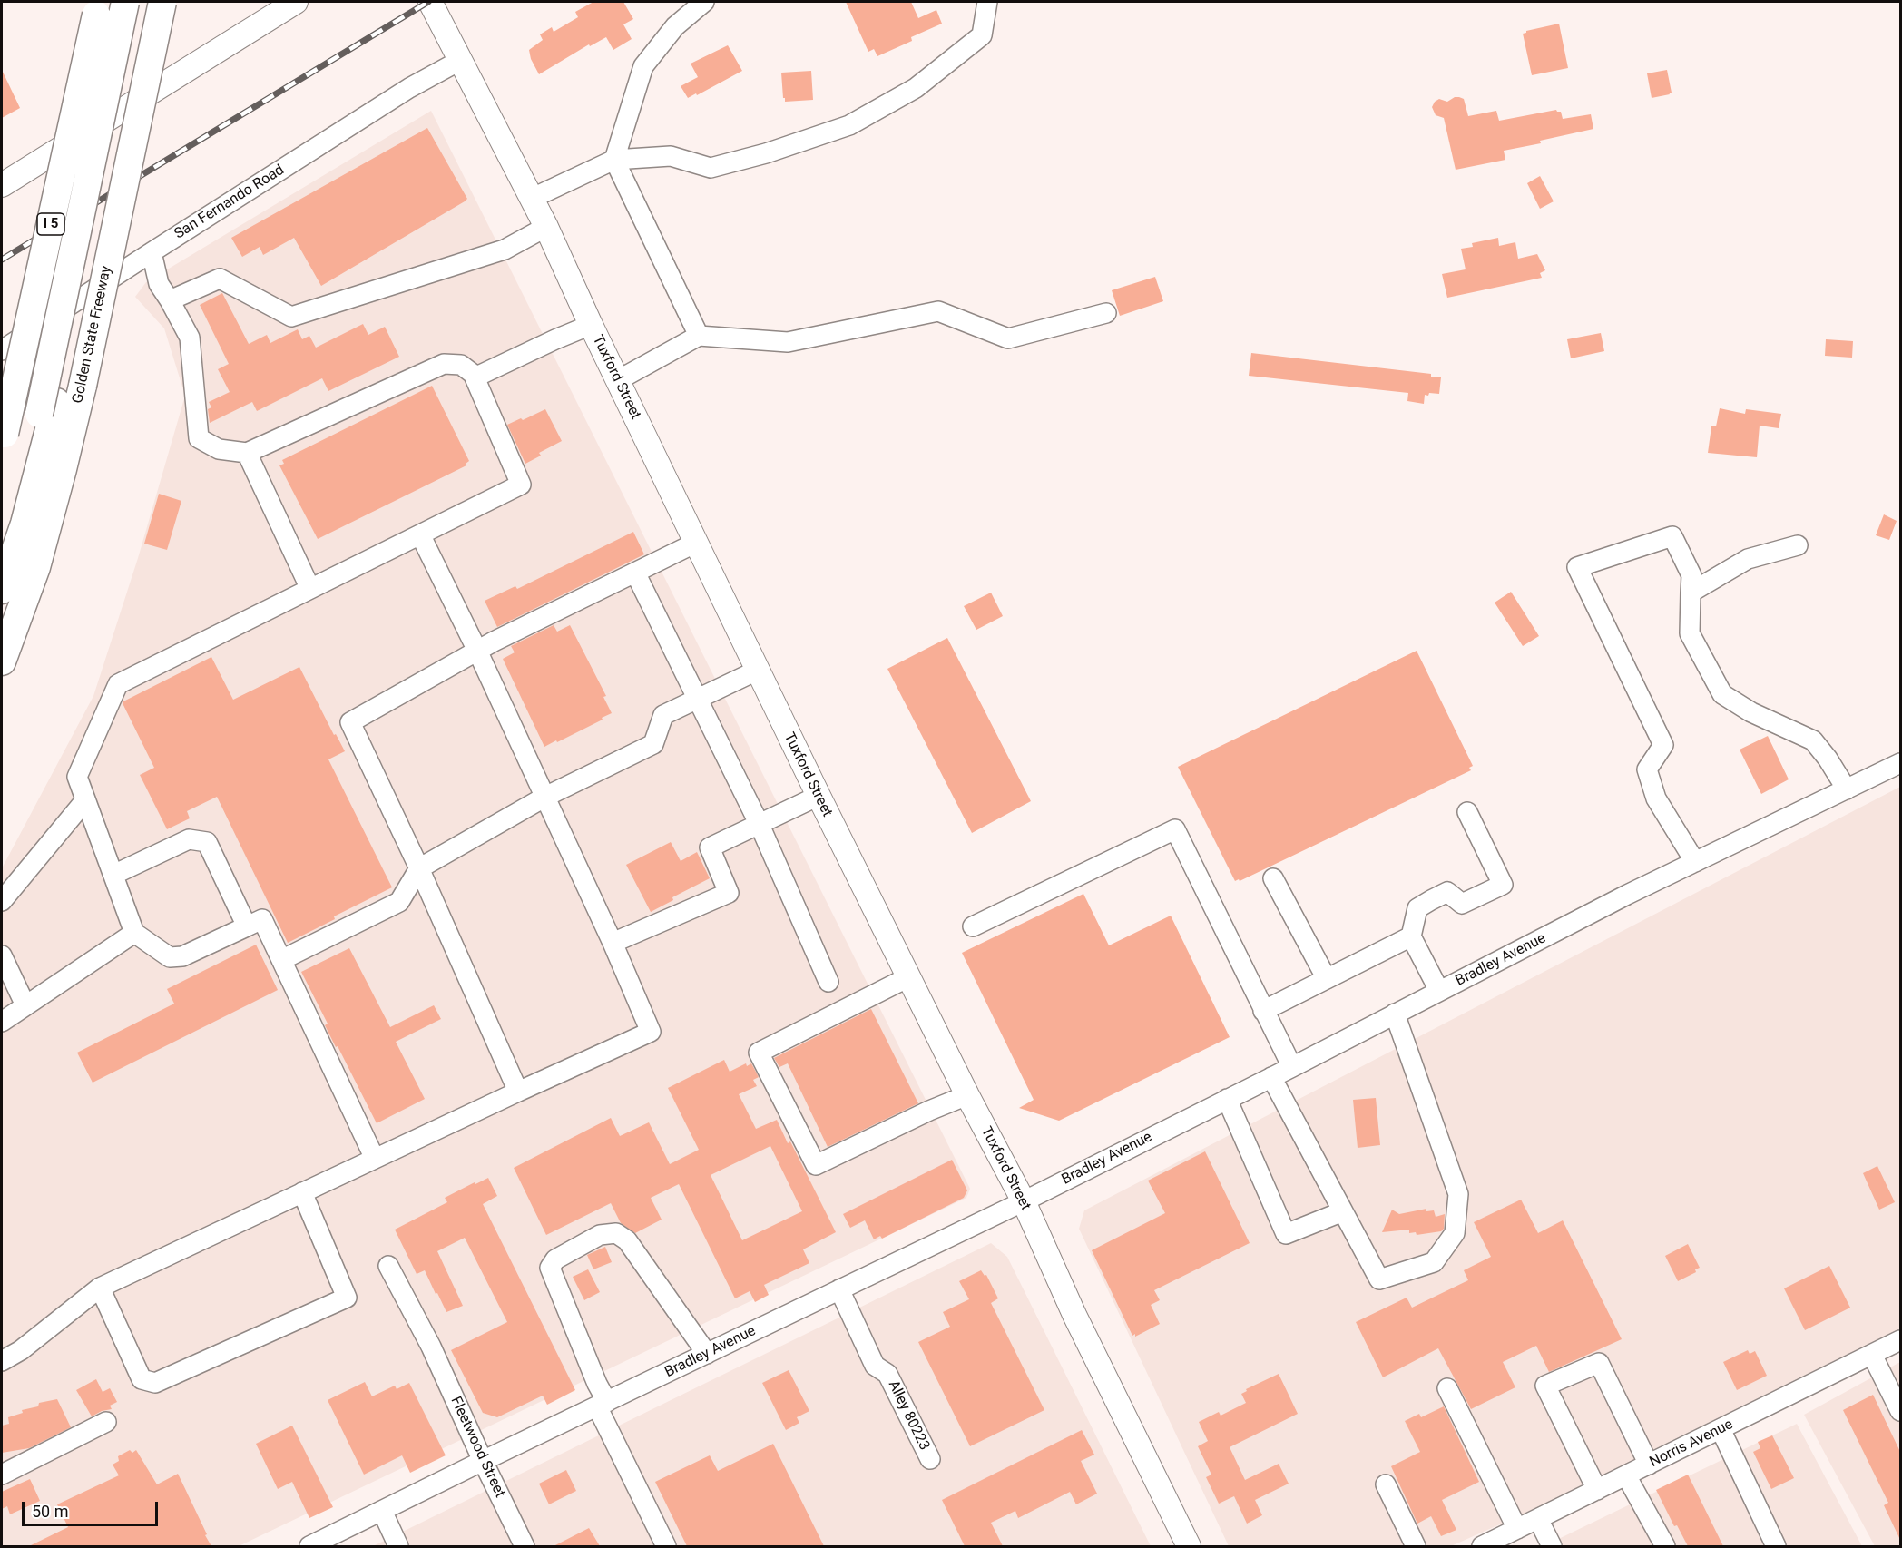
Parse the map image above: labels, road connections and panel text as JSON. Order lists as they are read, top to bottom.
{
  "streets": {
    "highway": ["I 5", "Golden State Freeway"],
    "main road": ["Tuxford Street"],
    "street": [
      "San Fernando Road",
      "Bradley Avenue",
      "Alley 80223",
      "Norris Avenue",
      "Fleetwood Street"
    ]
  },
  "crossings": [
    ["San Fernando Road", "Tuxford Street"],
    ["Tuxford Street", "Bradley Avenue"],
    ["Bradley Avenue", "Alley 80223"],
    ["Bradley Avenue", "Fleetwood Street"]
  ],
  "scale_bar": "50 m"
}
